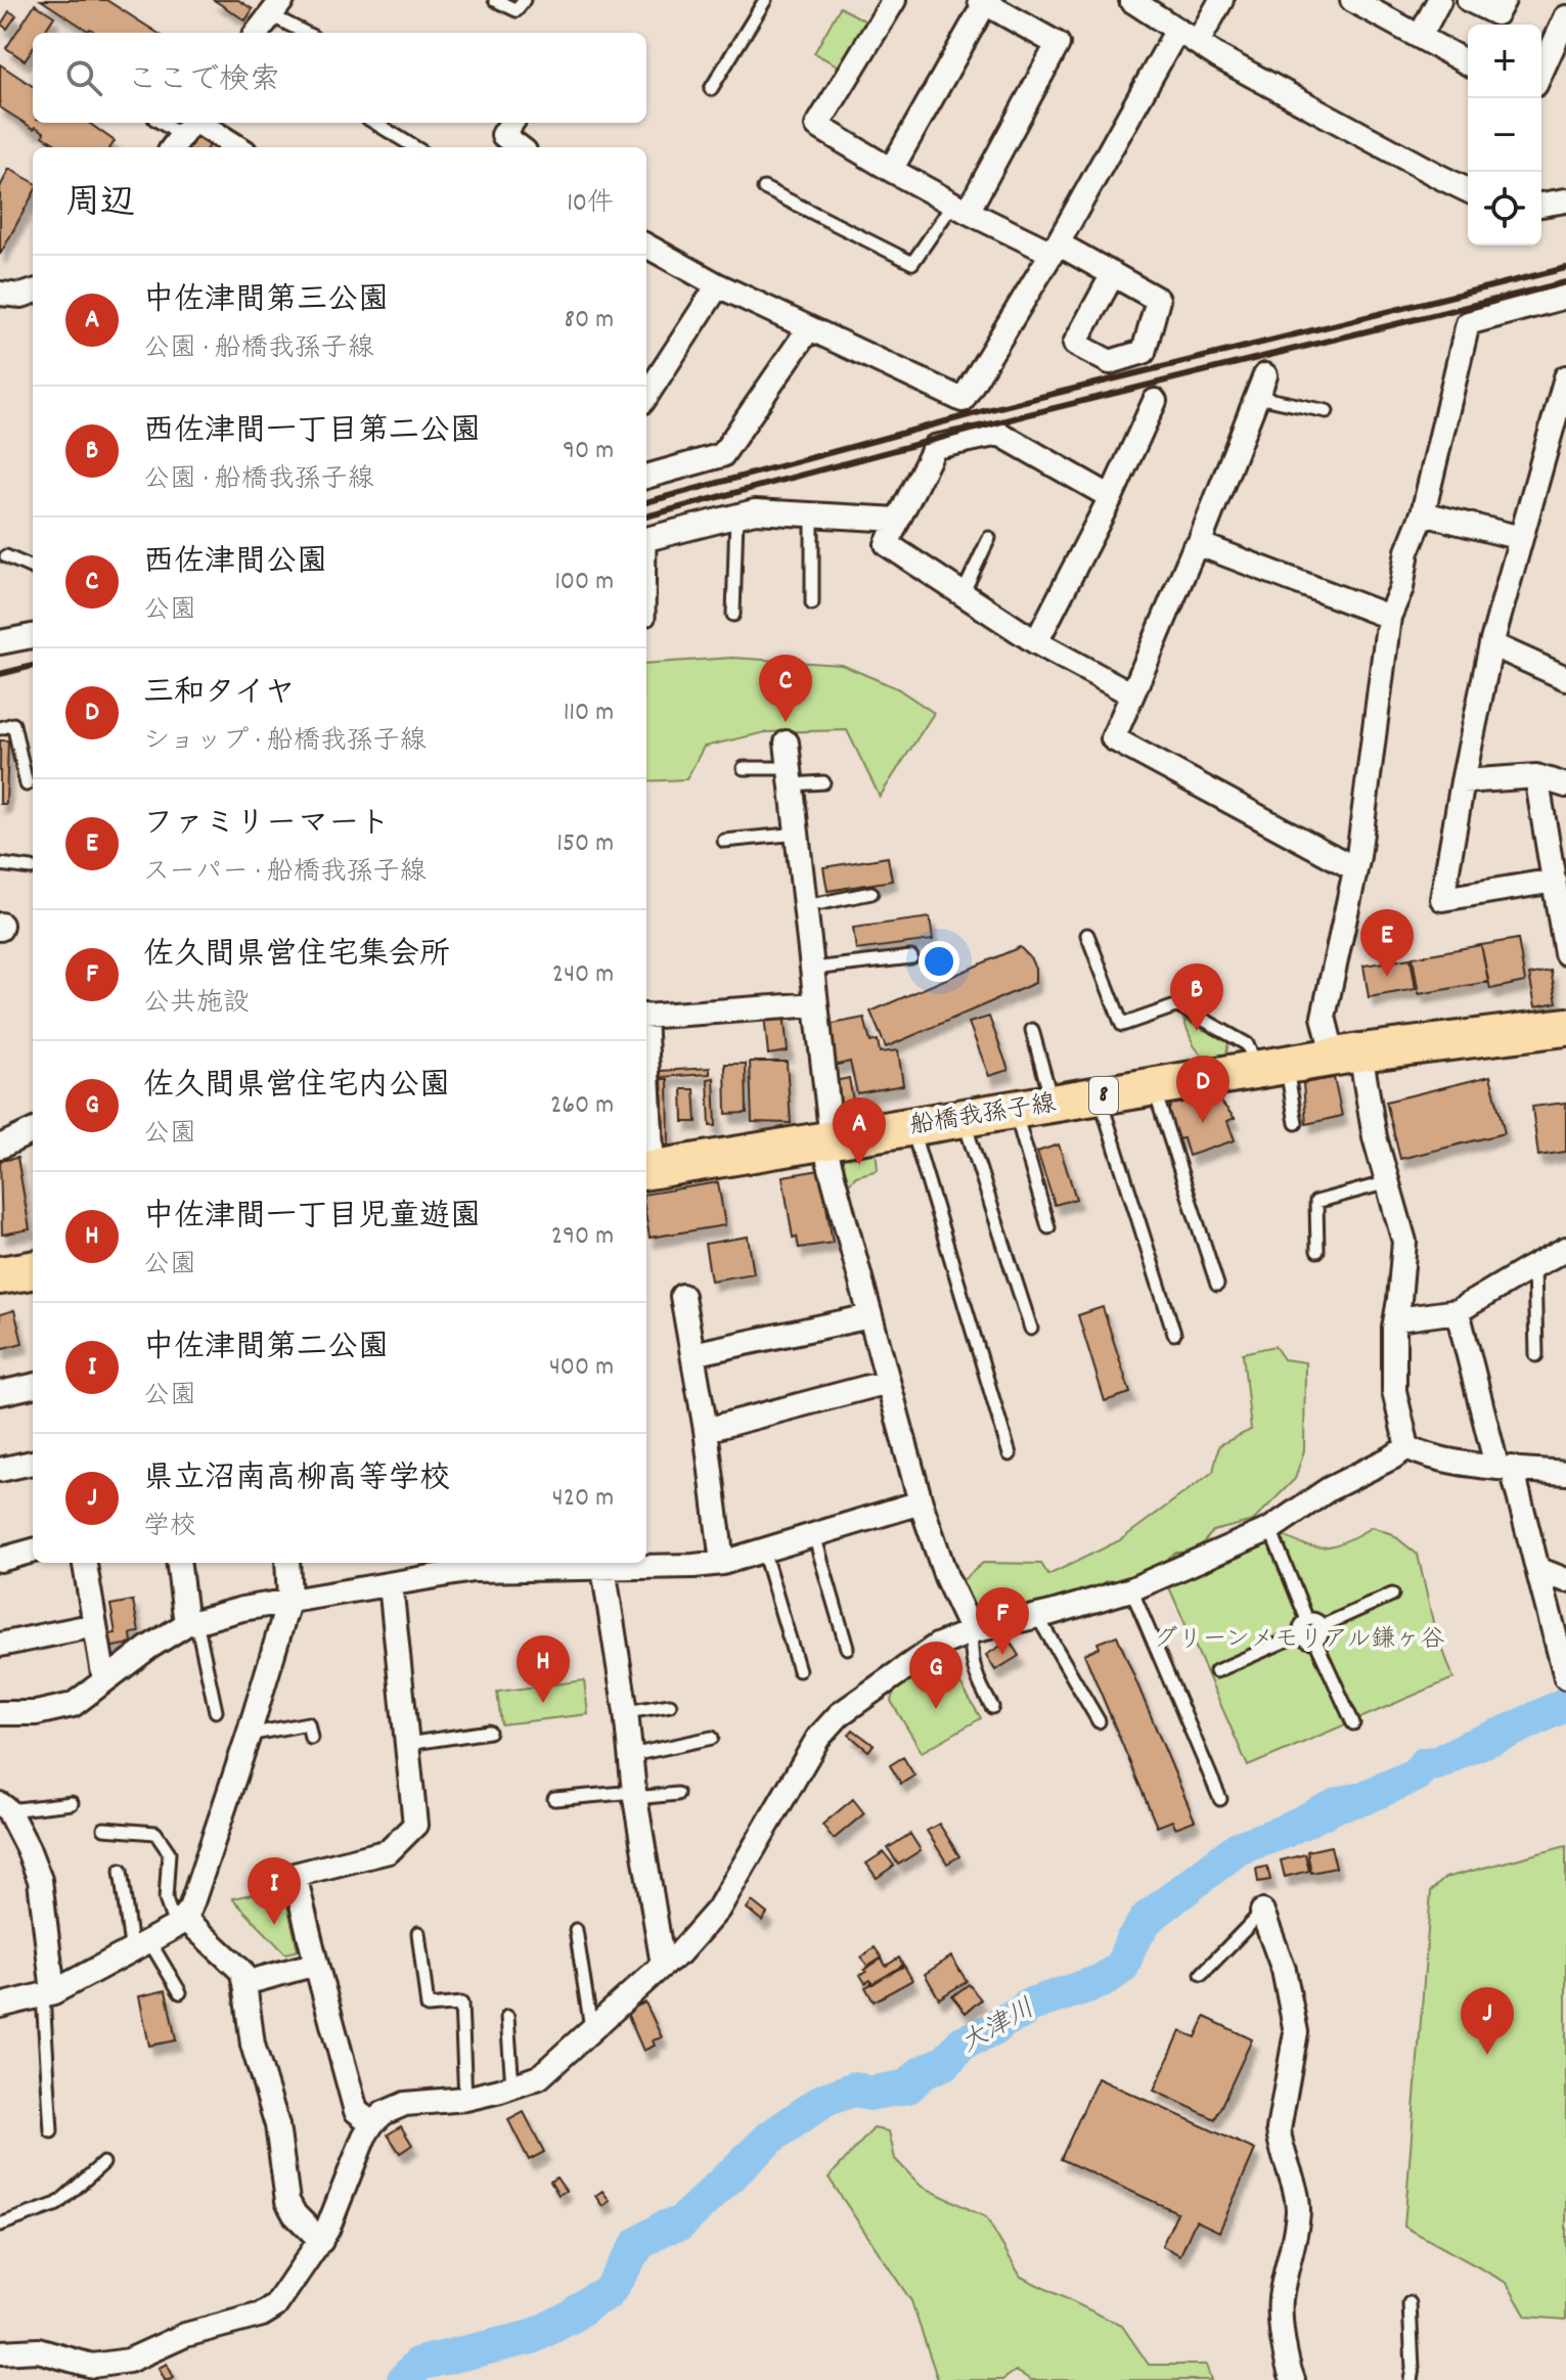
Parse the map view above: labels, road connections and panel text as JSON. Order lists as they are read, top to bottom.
{
  "streets": {
    "main road": ["8", "船橋我孫子線"]
  },
  "water": ["大津川"],
  "parks": ["グリーンメモリアル鎌ヶ谷"],
  "page": {
    "map_buttons": ["+", "−"],
    "search": "ここで検索",
    "heading": ["周辺", "10件"],
    "list": [
      {
        "mark": "A",
        "name": "中佐津間第三公園",
        "note": "公園 · 船橋我孫子線",
        "value": "80 m"
      },
      {
        "mark": "B",
        "name": "西佐津間一丁目第二公園",
        "note": "公園 · 船橋我孫子線",
        "value": "90 m"
      },
      {
        "mark": "C",
        "name": "西佐津間公園",
        "note": "公園",
        "value": "100 m"
      },
      {
        "mark": "D",
        "name": "三和タイヤ",
        "note": "ショップ · 船橋我孫子線",
        "value": "110 m"
      },
      {
        "mark": "E",
        "name": "ファミリーマート",
        "note": "スーパー · 船橋我孫子線",
        "value": "150 m"
      },
      {
        "mark": "F",
        "name": "佐久間県営住宅集会所",
        "note": "公共施設",
        "value": "240 m"
      },
      {
        "mark": "G",
        "name": "佐久間県営住宅内公園",
        "note": "公園",
        "value": "260 m"
      },
      {
        "mark": "H",
        "name": "中佐津間一丁目児童遊園",
        "note": "公園",
        "value": "290 m"
      },
      {
        "mark": "I",
        "name": "中佐津間第二公園",
        "note": "公園",
        "value": "400 m"
      },
      {
        "mark": "J",
        "name": "県立沼南高柳高等学校",
        "note": "学校",
        "value": "420 m"
      }
    ],
    "pins": [
      "C",
      "E",
      "B",
      "D",
      "A",
      "F",
      "H",
      "G",
      "I",
      "J"
    ]
  }
}
